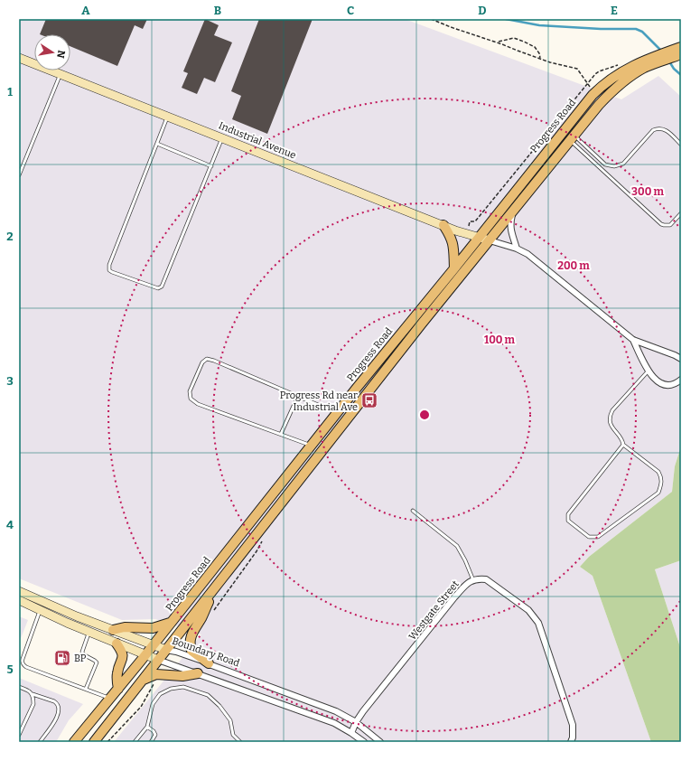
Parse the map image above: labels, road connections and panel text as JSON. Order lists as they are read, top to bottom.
{
  "streets": {
    "main road": ["Progress Road"],
    "street": ["Industrial Avenue", "Westgate Street", "Boundary Road"]
  },
  "crossings": [
    ["Progress Road", "Industrial Avenue"],
    ["Progress Road", "Boundary Road"],
    ["Westgate Street", "Boundary Road"]
  ],
  "places": {
    "bus stop": ["Progress Rd near Industrial Ave"],
    "fuel station": ["BP"]
  },
  "north": "right",
  "grid": {
    "columns": [
      "A",
      "B",
      "C",
      "D",
      "E"
    ],
    "rows": [
      "1",
      "2",
      "3",
      "4",
      "5"
    ]
  },
  "rings": ["300 m", "200 m", "100 m"]
}
